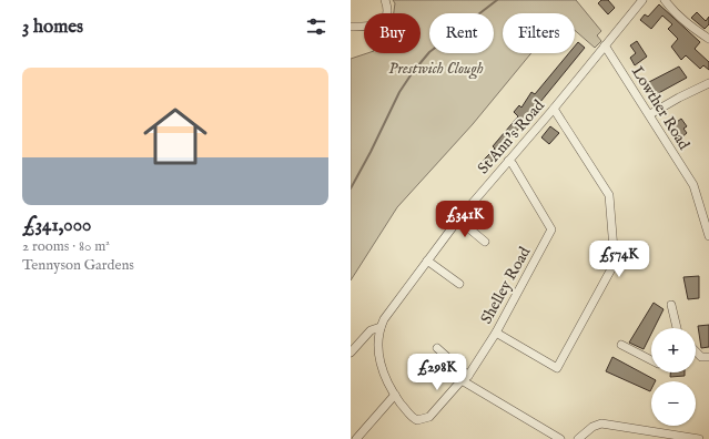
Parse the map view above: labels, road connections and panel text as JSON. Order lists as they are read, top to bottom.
{
  "streets": {
    "street": ["Lowther Road", "St Ann's Road", "Shelley Road"]
  },
  "crossings": [
    ["Lowther Road", "St Ann's Road"],
    ["St Ann's Road", "Shelley Road"]
  ],
  "parks": ["Prestwich Clough"],
  "page": {
    "heading": "3 homes",
    "chip": ["Buy", "Rent", "Filters"],
    "list": [
      {
        "name": "£341,000",
        "note": "2 rooms · 80 m² · Tennyson Gardens"
      }
    ],
    "price": ["£341K", "£574K", "£298K"],
    "map_buttons": ["+", "−"]
  }
}
